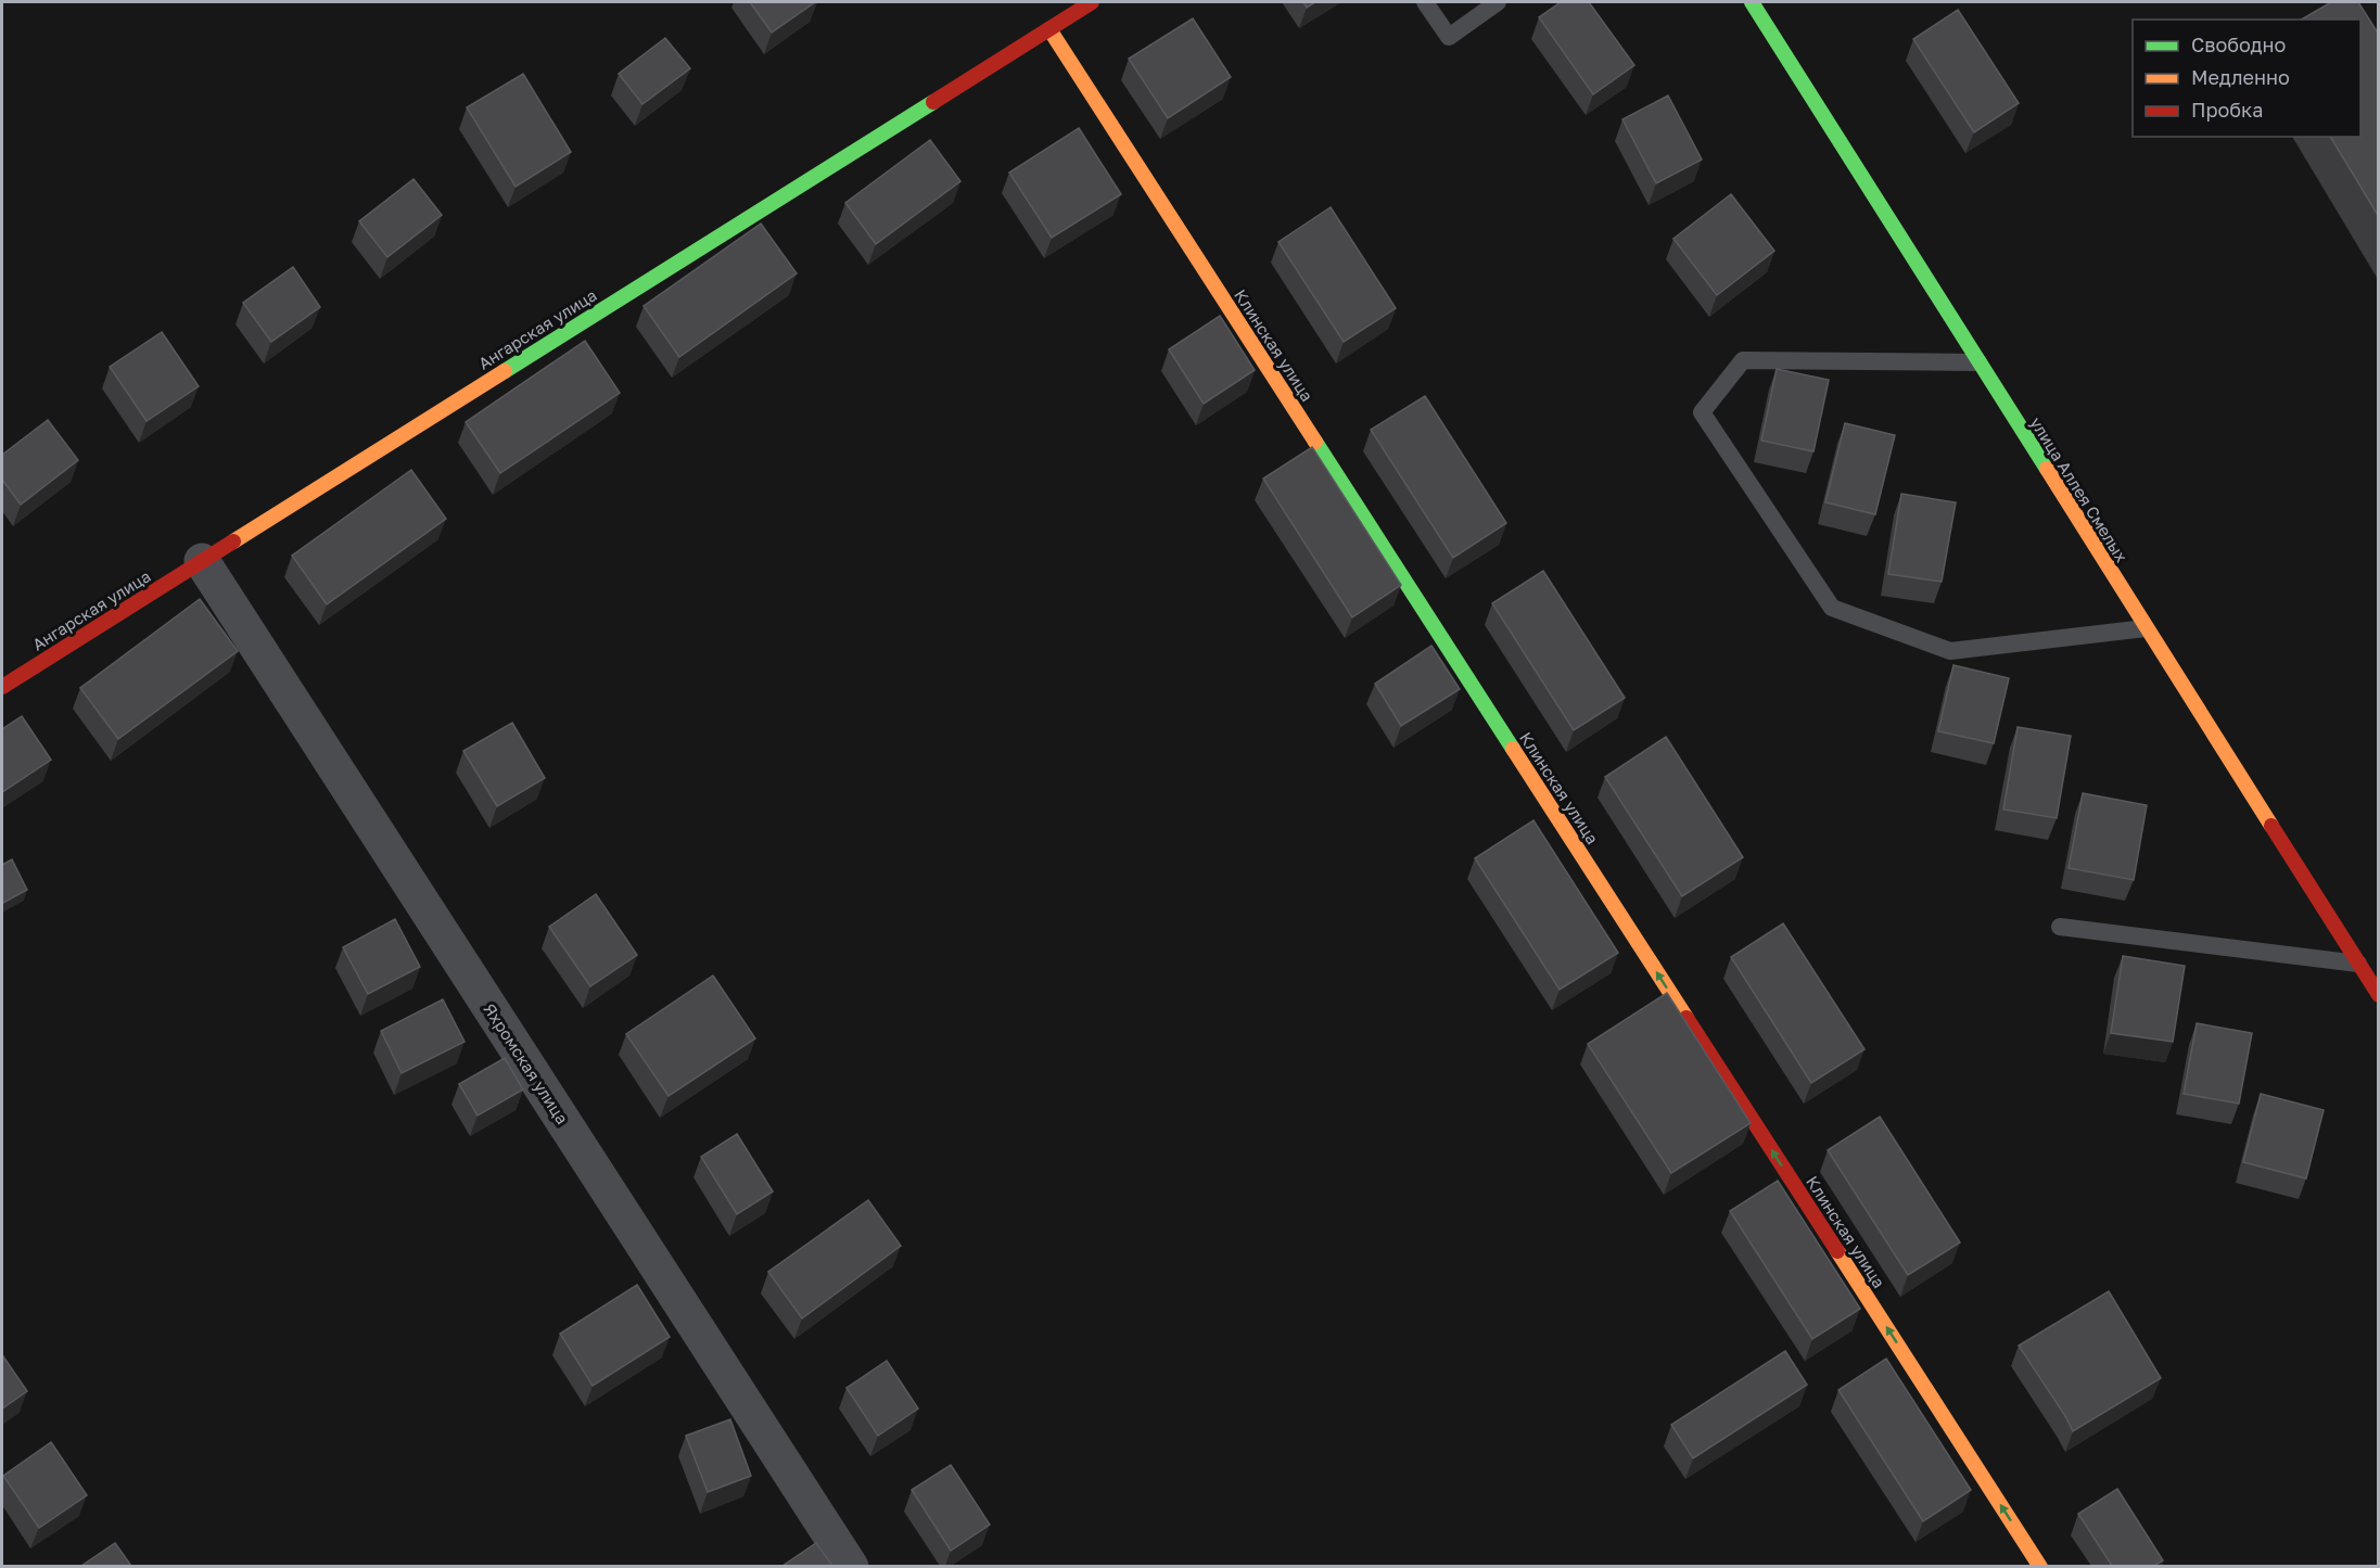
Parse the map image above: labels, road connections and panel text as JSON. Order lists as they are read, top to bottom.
{
  "streets": {
    "street": [
      "Ангарская улица",
      "Клинская улица",
      "улица Аллея Смелых",
      "Яхромская улица"
    ]
  },
  "crossings": [
    ["Ангарская улица", "Клинская улица"],
    ["Ангарская улица", "Яхромская улица"]
  ],
  "one_way": ["Клинская улица"],
  "legend": ["Свободно", "Медленно", "Пробка"]
}
